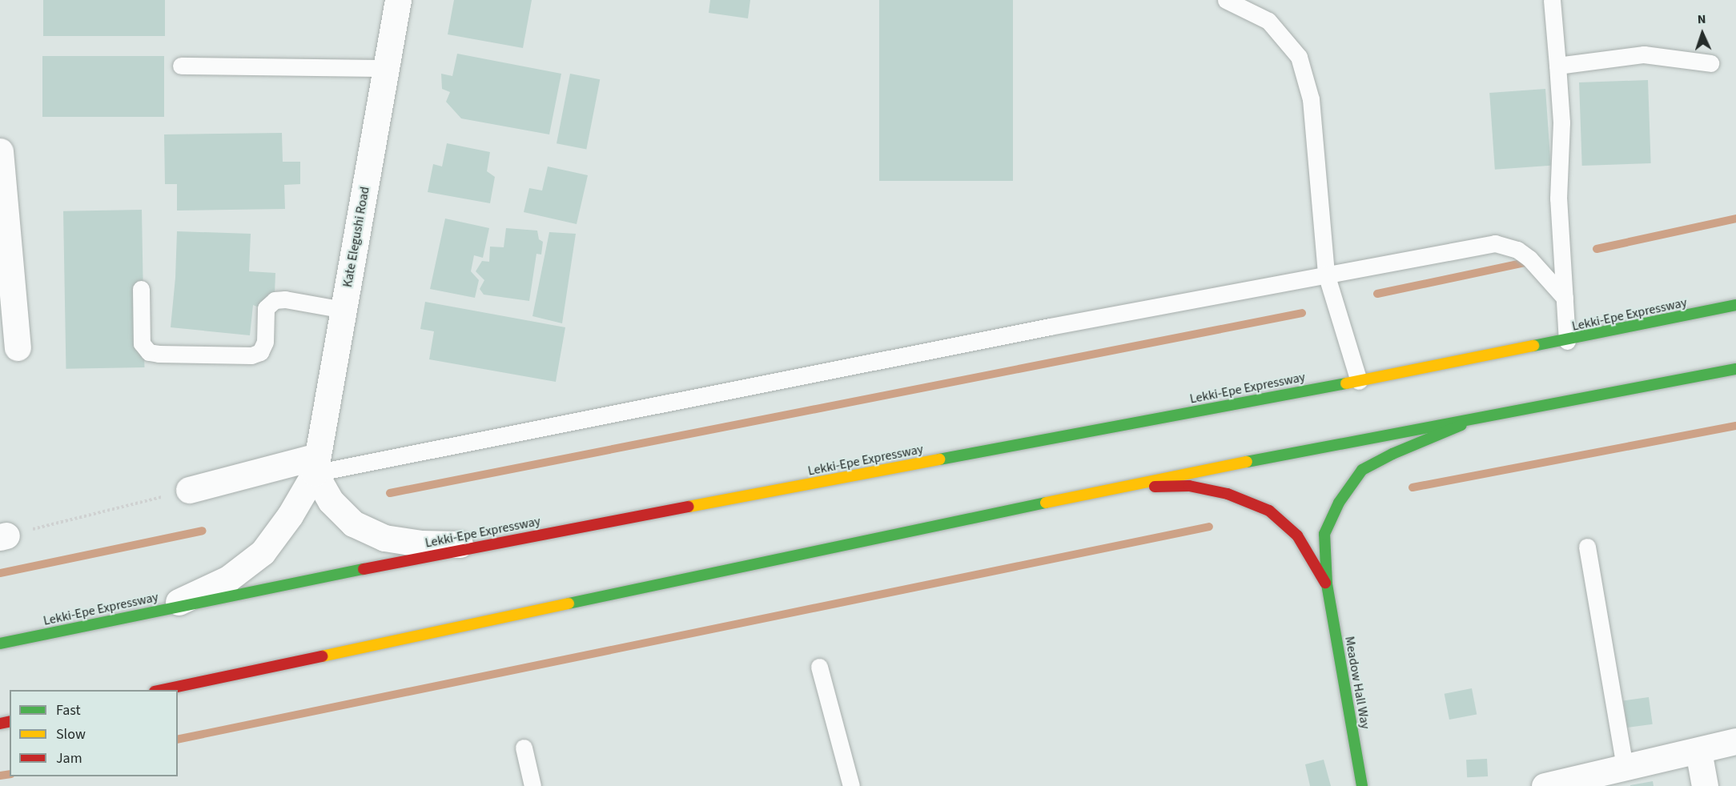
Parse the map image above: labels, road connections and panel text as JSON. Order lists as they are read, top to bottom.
{
  "streets": {
    "main road": ["Lekki-Epe Expressway", "Meadow Hall Way"],
    "street": ["Kate Elegushi Road"]
  },
  "crossings": [
    ["Kate Elegushi Road", "Lekki-Epe Expressway"]
  ],
  "legend": ["Fast", "Slow", "Jam"],
  "north": "top"
}
